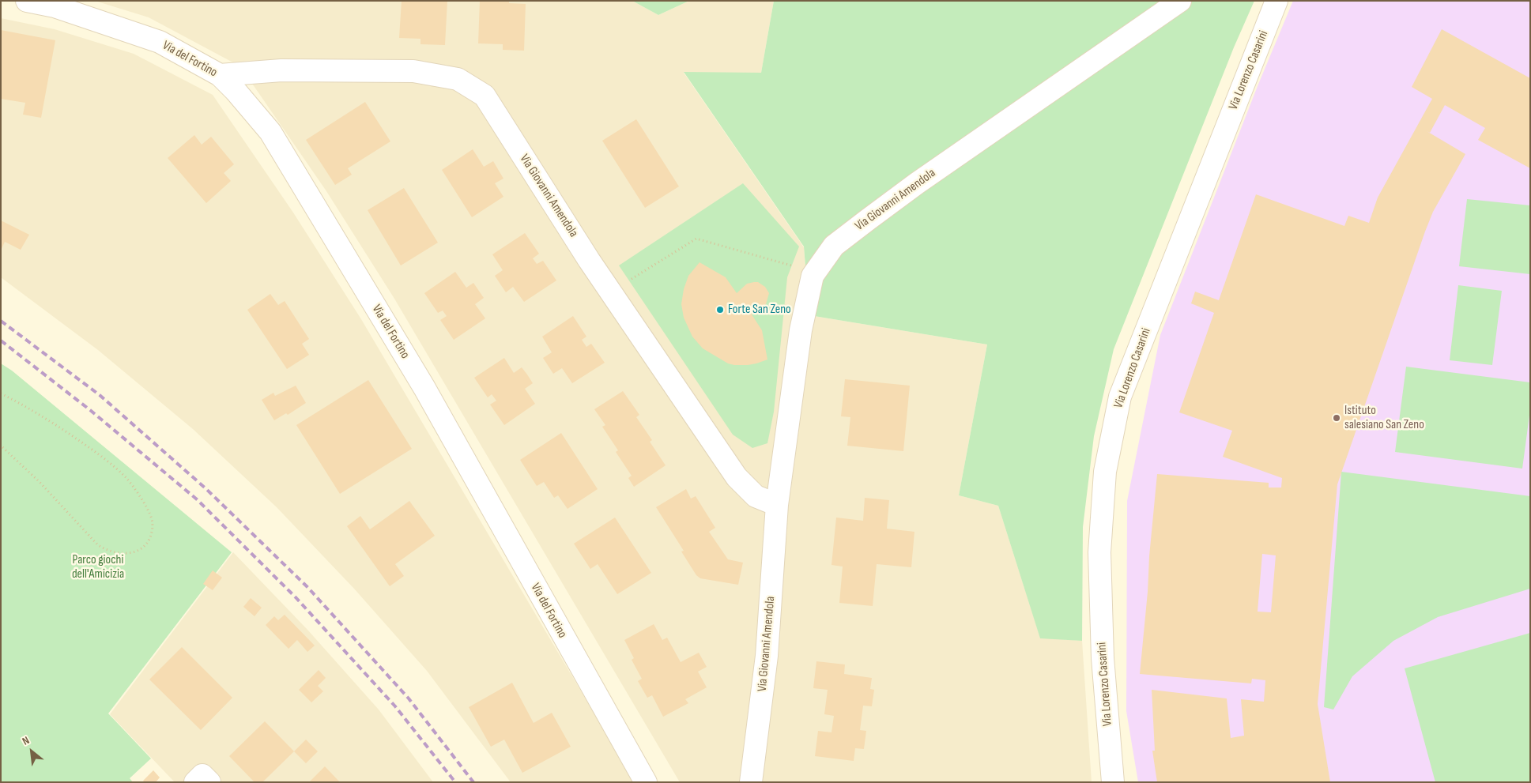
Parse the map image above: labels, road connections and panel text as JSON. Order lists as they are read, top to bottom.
{
  "streets": {
    "street": ["Via del Fortino", "Via Lorenzo Casarini", "Via Giovanni Amendola"]
  },
  "crossings": [
    ["Via del Fortino", "Via Giovanni Amendola"]
  ],
  "parks": ["Parco giochi dell'Amicizia"],
  "places": ["Forte San Zeno", "Istituto salesiano San Zeno"],
  "north": "top left"
}
